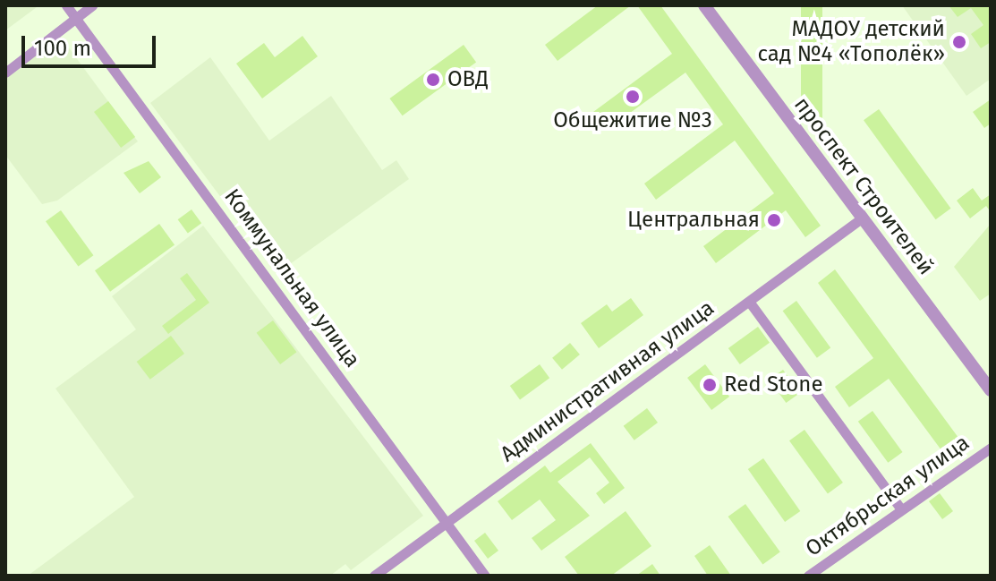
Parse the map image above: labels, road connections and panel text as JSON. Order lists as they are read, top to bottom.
{
  "streets": {
    "street": [
      "проспект Строителей",
      "Коммунальная улица",
      "Административная улица",
      "Октябрьская улица"
    ]
  },
  "crossings": [
    ["проспект Строителей", "Административная улица"],
    ["Коммунальная улица", "Административная улица"]
  ],
  "places": [
    "МАДОУ детский сад №4 «Тополёк»",
    "ОВД",
    "Общежитие №3",
    "Центральная",
    "Red Stone"
  ],
  "scale_bar": "100 m"
}
